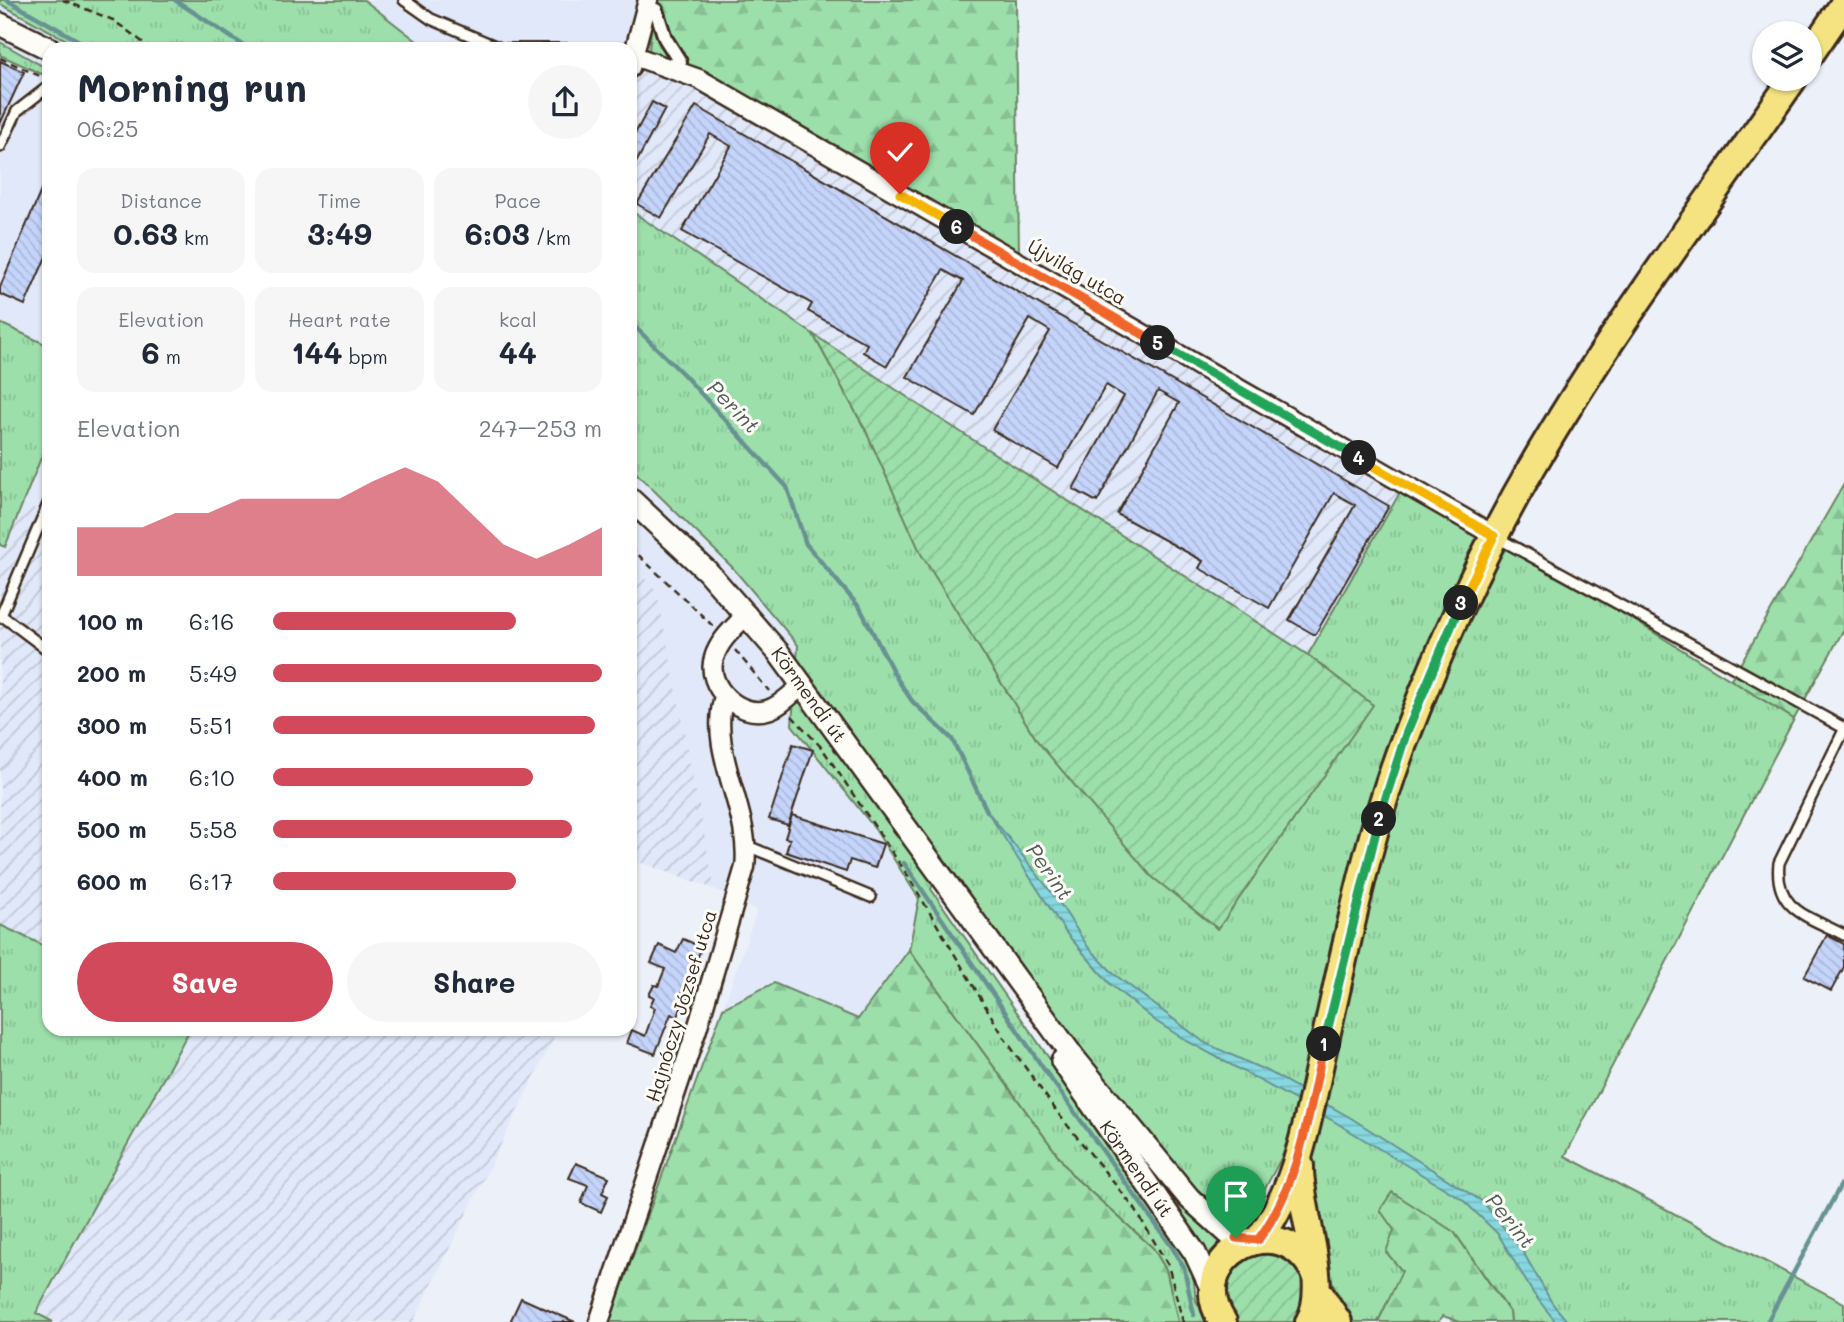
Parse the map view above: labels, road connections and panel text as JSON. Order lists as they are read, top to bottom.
{
  "streets": {
    "street": ["Újvilág utca", "Körmendi út", "Hajnóczy József utca"]
  },
  "water": ["Perint"],
  "page": {
    "heading": ["Morning run", "06:25"],
    "stats": [
      ["Distance", "0.63 km"],
      ["Time", "3:49"],
      ["Pace", "6:03 /km"],
      ["Elevation", "6 m"],
      ["Heart rate", "144 bpm"],
      ["kcal", "44"]
    ],
    "pins": [
      "6",
      "5",
      "4",
      "3",
      "2",
      "1"
    ],
    "chart": ["Elevation", "247–253 m"],
    "list": [
      {
        "name": "100 m",
        "note": "6:16"
      },
      {
        "name": "200 m",
        "note": "5:49"
      },
      {
        "name": "300 m",
        "note": "5:51"
      },
      {
        "name": "400 m",
        "note": "6:10"
      },
      {
        "name": "500 m",
        "note": "5:58"
      },
      {
        "name": "600 m",
        "note": "6:17"
      }
    ],
    "buttons": ["Save", "Share"]
  }
}
